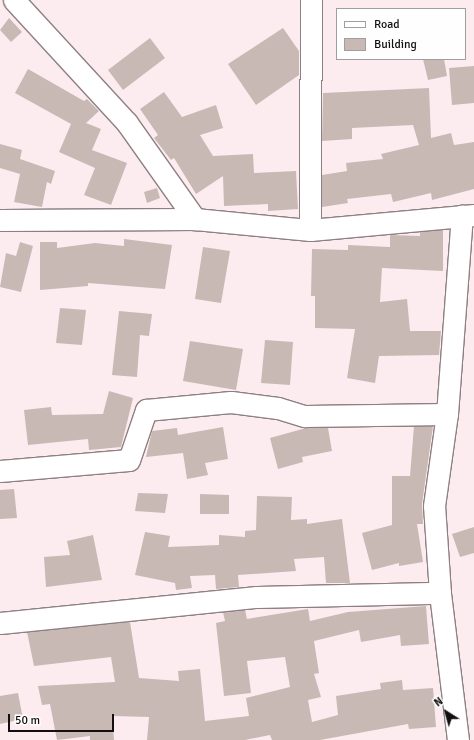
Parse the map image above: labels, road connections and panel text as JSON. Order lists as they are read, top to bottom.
{
  "legend": ["Road", "Building"],
  "scale_bar": "50 m",
  "north": "top left"
}
